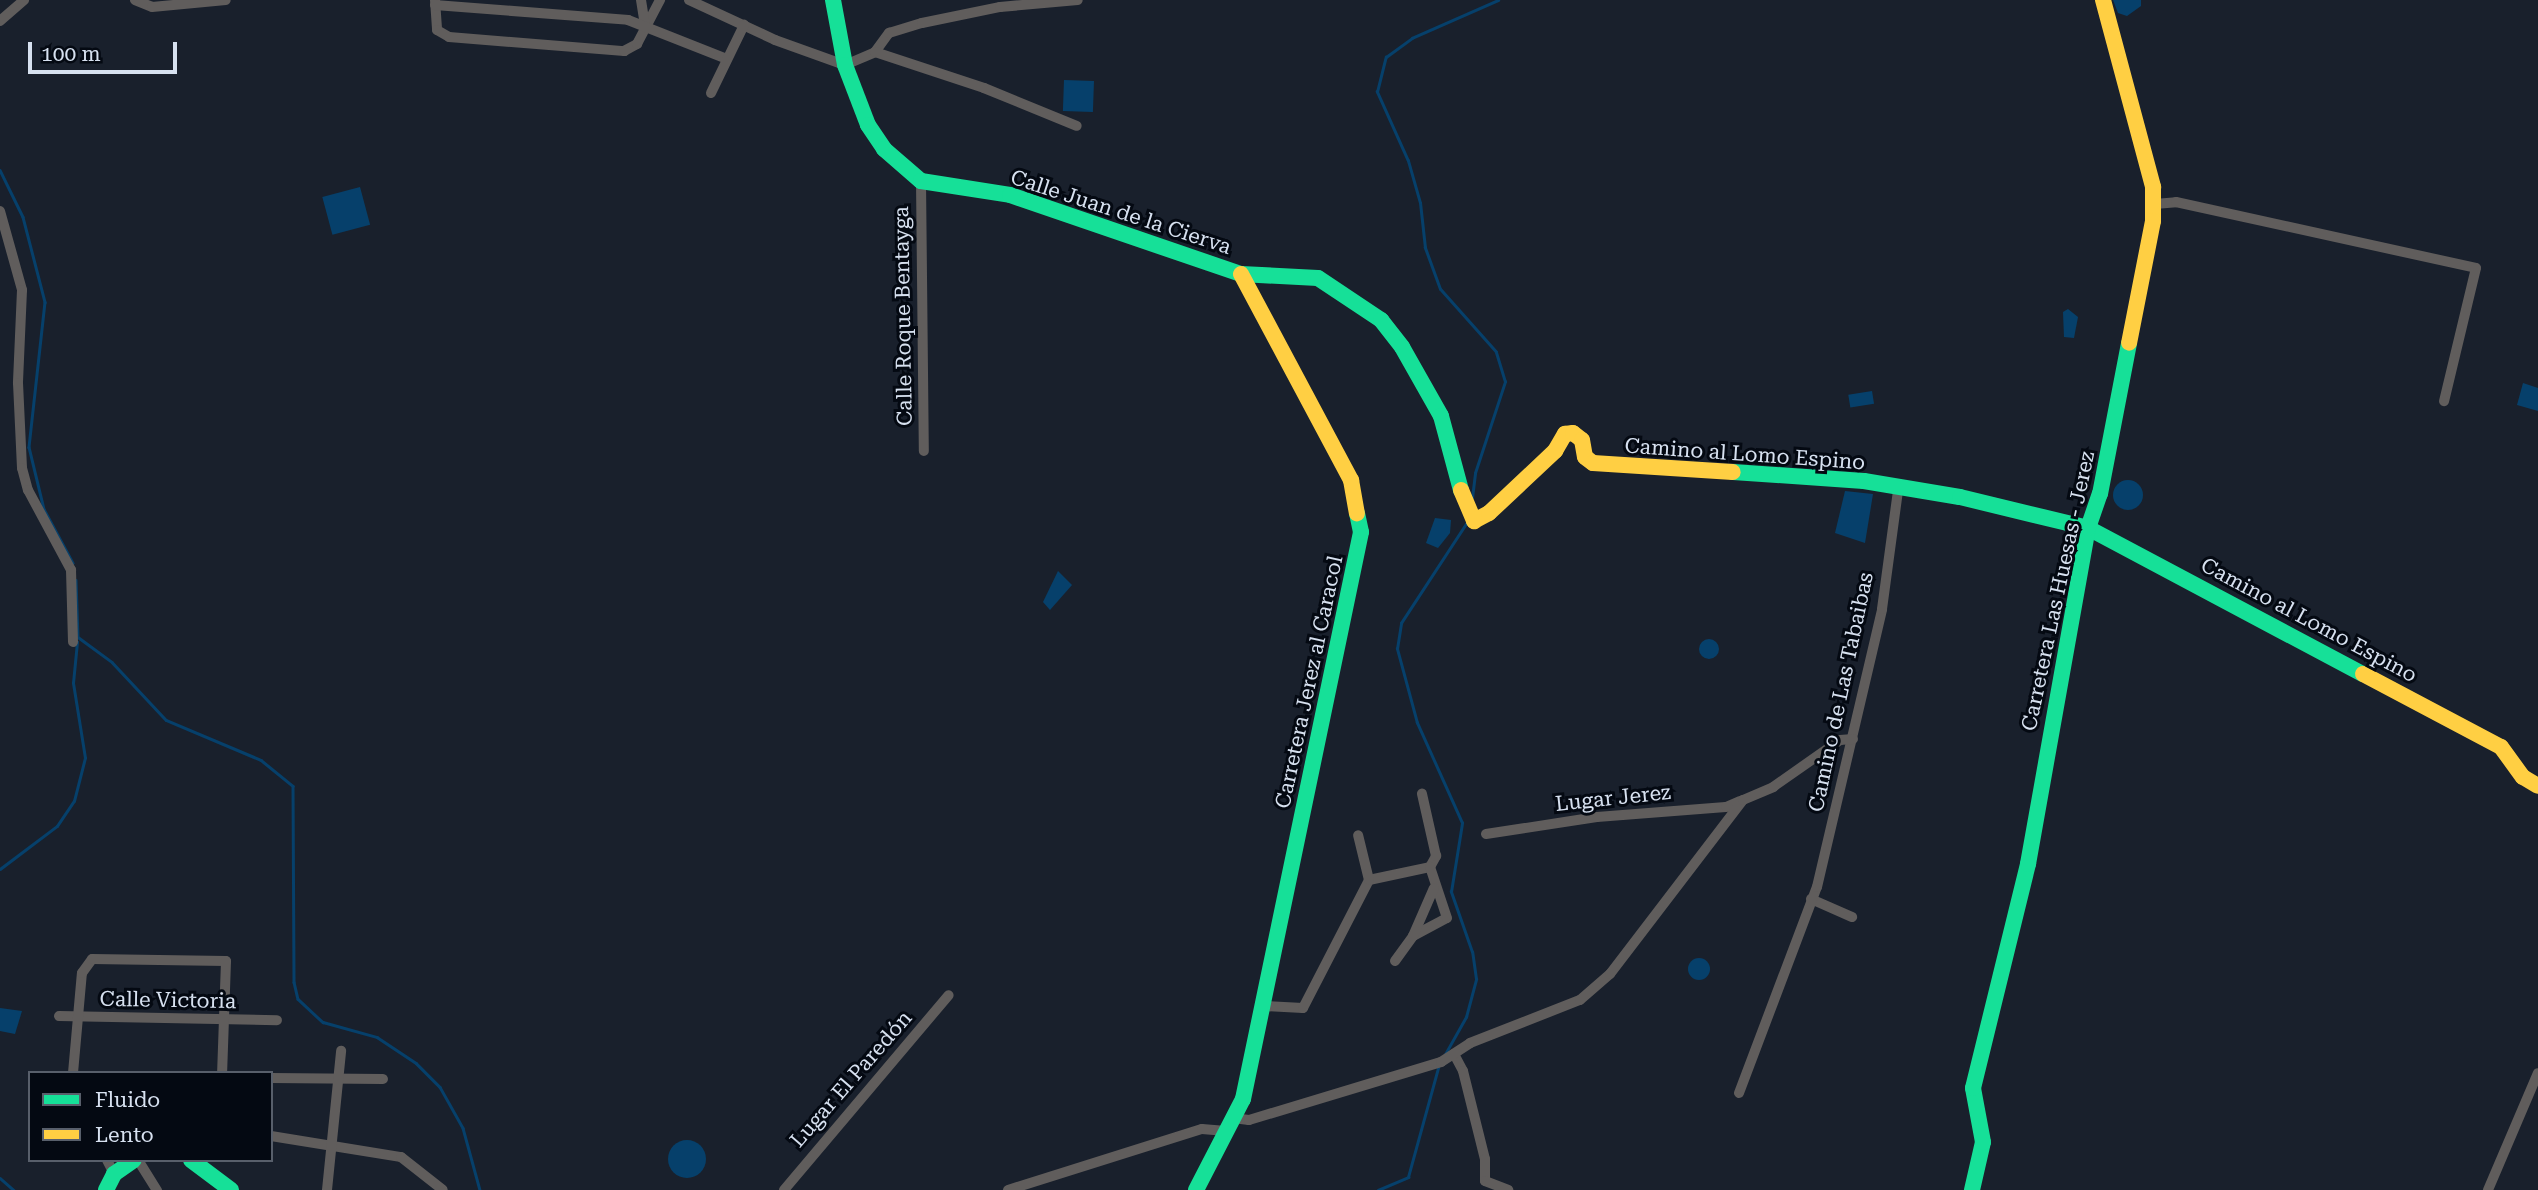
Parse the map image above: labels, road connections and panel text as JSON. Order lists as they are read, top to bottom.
{
  "streets": {
    "street": [
      "Calle Juan de la Cierva",
      "Calle Roque Bentayga",
      "Camino al Lomo Espino",
      "Carretera Las Huesas - Jerez",
      "Carretera Jerez al Caracol",
      "Camino de Las Tabaibas",
      "Lugar Jerez",
      "Calle Victoria",
      "Lugar El Paredón"
    ]
  },
  "crossings": [
    ["Calle Juan de la Cierva", "Calle Roque Bentayga"],
    ["Calle Juan de la Cierva", "Camino al Lomo Espino"],
    ["Calle Juan de la Cierva", "Carretera Jerez al Caracol"],
    ["Camino al Lomo Espino", "Carretera Las Huesas - Jerez"],
    ["Camino al Lomo Espino", "Carretera Jerez al Caracol"],
    ["Camino al Lomo Espino", "Camino de Las Tabaibas"],
    ["Camino de Las Tabaibas", "Lugar Jerez"]
  ],
  "legend": ["Fluido", "Lento"],
  "scale_bar": "100 m"
}
